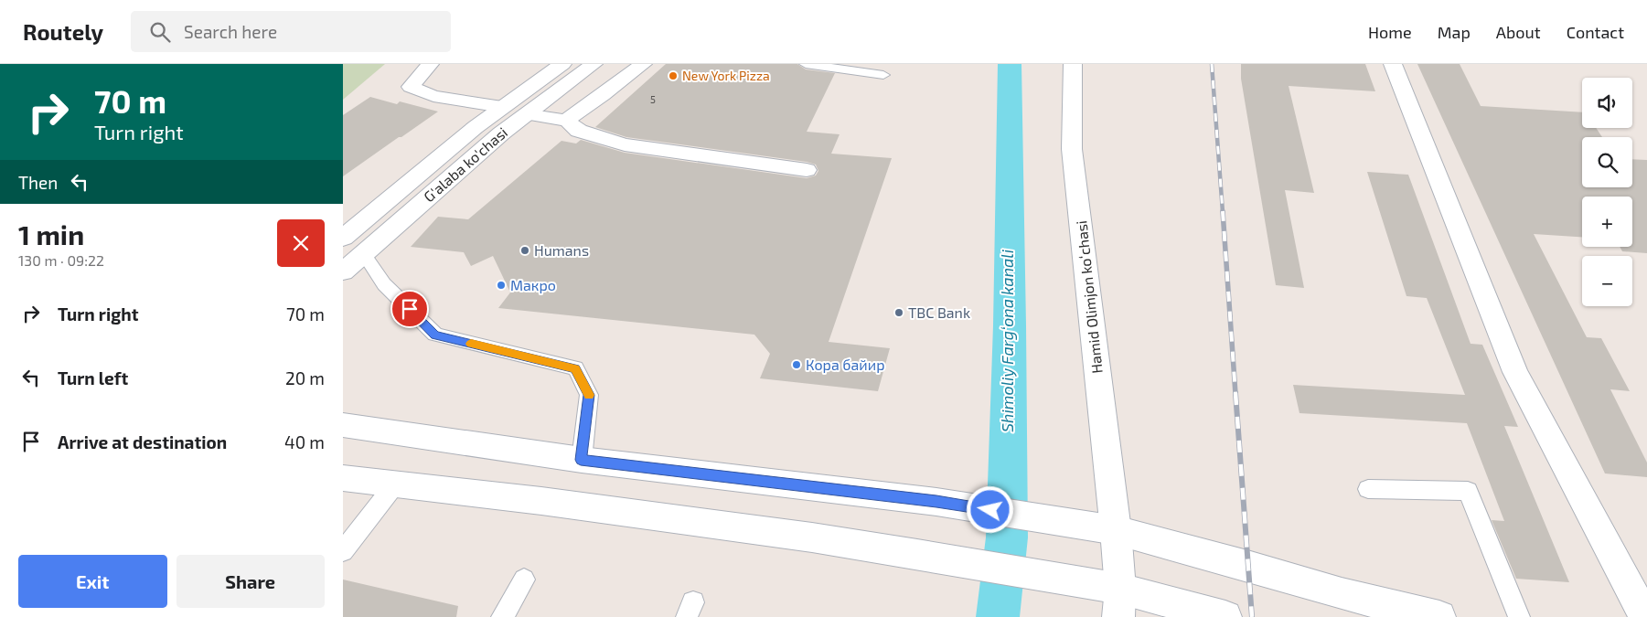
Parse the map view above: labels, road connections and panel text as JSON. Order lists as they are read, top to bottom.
{
  "streets": {
    "main road": ["G'alaba ko'chasi", "Hamid Olimjon koʻchasi"]
  },
  "water": ["Shimoliy Fargʻona kanali"],
  "places": [
    "New York Pizza",
    "Humans",
    "Макро",
    "TBC Bank",
    "Кора байир"
  ],
  "house_numbers": ["5"],
  "page": {
    "header": "Routely",
    "search": "Search here",
    "nav": [
      "Home",
      "Map",
      "About",
      "Contact"
    ],
    "turn": ["70 m", "Turn right"],
    "map_buttons": ["+", "−"],
    "then": "Then",
    "heading": ["1 min", "130 m · 09:22"],
    "list": [
      {
        "name": "Turn right",
        "value": "70 m"
      },
      {
        "name": "Turn left",
        "value": "20 m"
      },
      {
        "name": "Arrive at destination",
        "value": "40 m"
      }
    ],
    "buttons": ["Exit", "Share"]
  }
}
